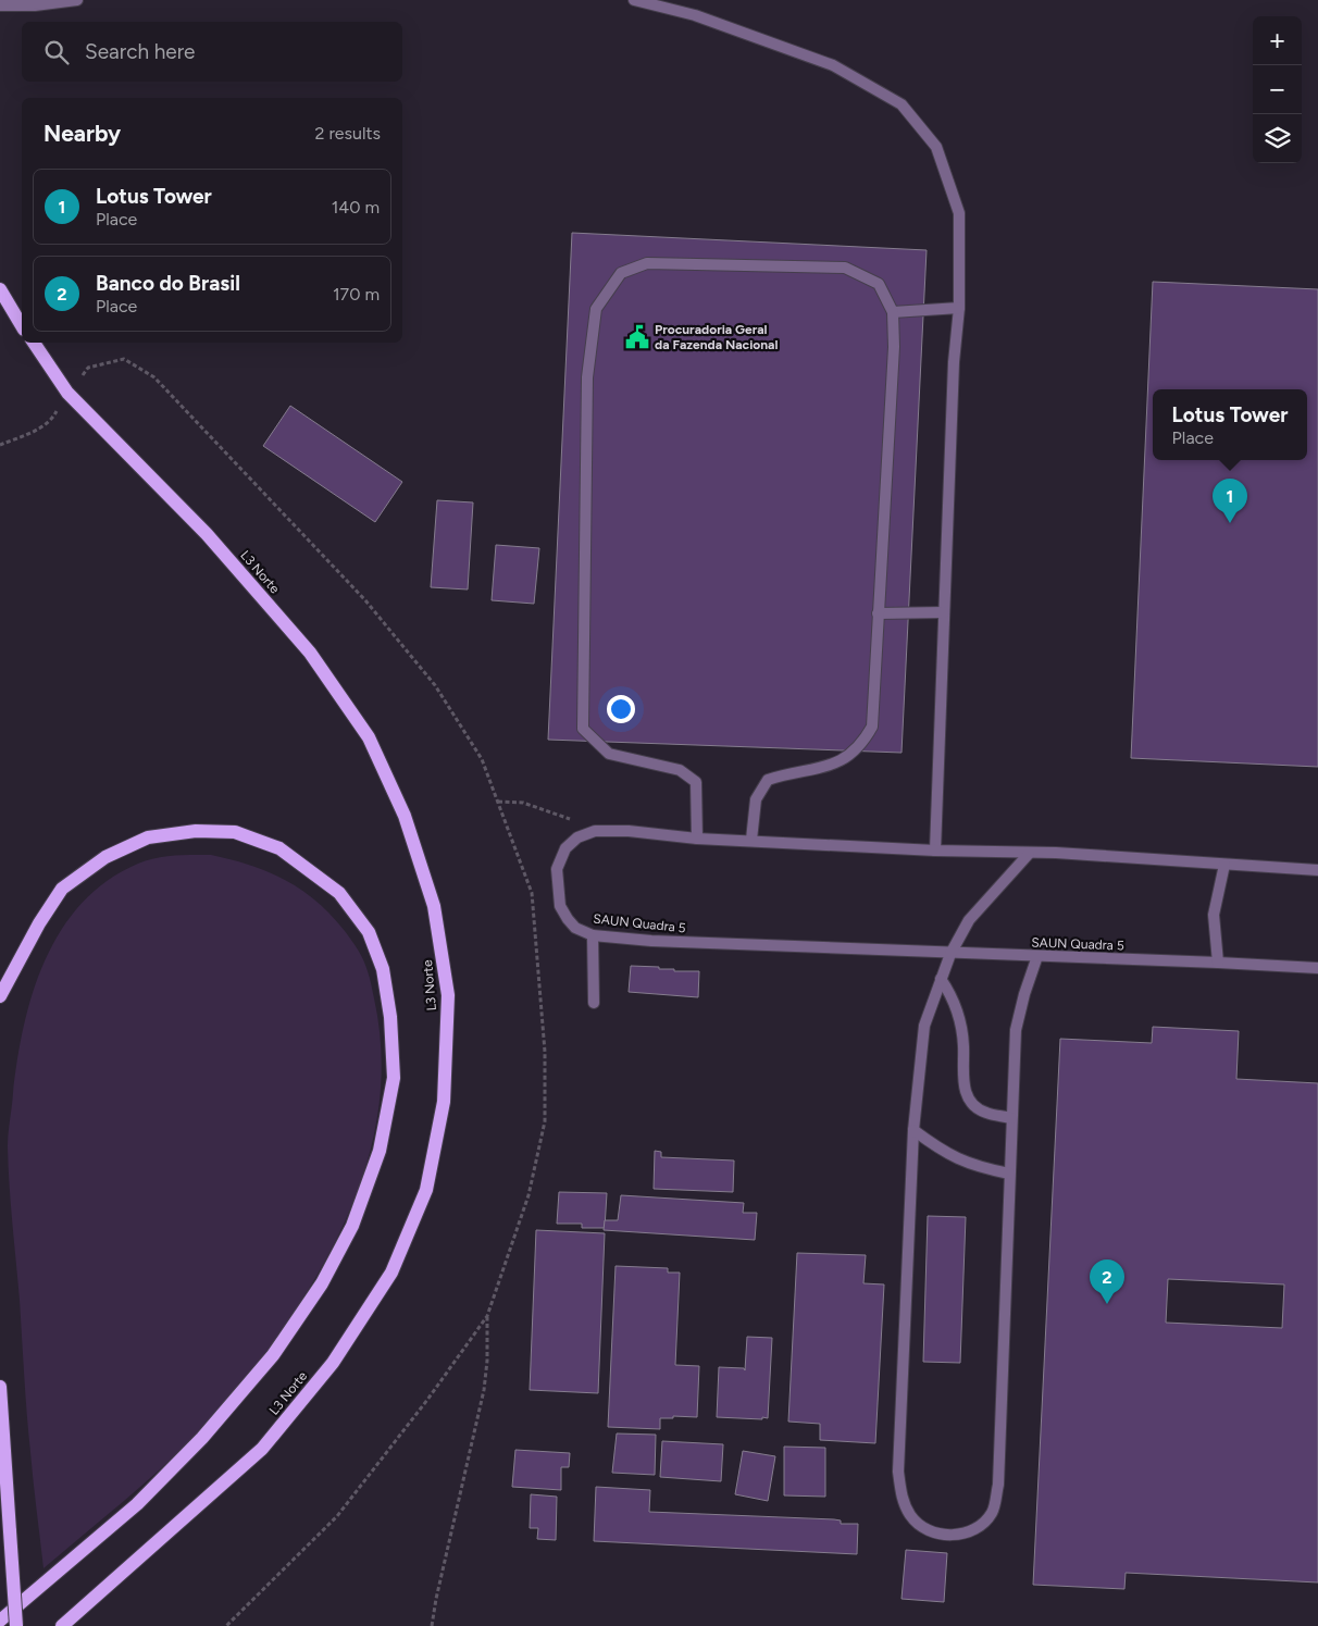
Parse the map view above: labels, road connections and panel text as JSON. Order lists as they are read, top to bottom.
{
  "streets": {
    "main road": ["L3 Norte"],
    "street": ["SAUN Quadra 5"]
  },
  "places": {
    "public building": ["Procuradoria Geral da Fazenda Nacional"]
  },
  "page": {
    "map_buttons": ["+", "−"],
    "search": "Search here",
    "heading": ["Nearby", "2 results"],
    "list": [
      {
        "mark": "1",
        "name": "Lotus Tower",
        "note": "Place",
        "value": "140 m"
      },
      {
        "mark": "2",
        "name": "Banco do Brasil",
        "note": "Place",
        "value": "170 m"
      }
    ],
    "popup": ["Lotus Tower", "Place"],
    "pins": ["1", "2"]
  }
}
